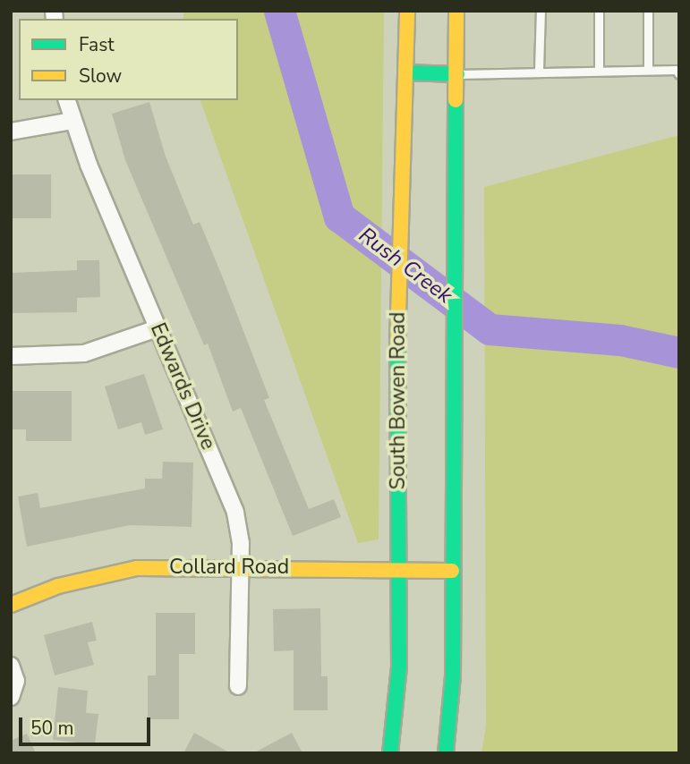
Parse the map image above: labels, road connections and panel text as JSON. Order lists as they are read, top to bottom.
{
  "streets": {
    "main road": ["South Bowen Road", "Collard Road"],
    "street": ["Edwards Drive"]
  },
  "crossings": [
    ["Edwards Drive", "Collard Road"],
    ["South Bowen Road", "Collard Road"]
  ],
  "water": ["Rush Creek"],
  "legend": ["Fast", "Slow"],
  "scale_bar": "50 m"
}
